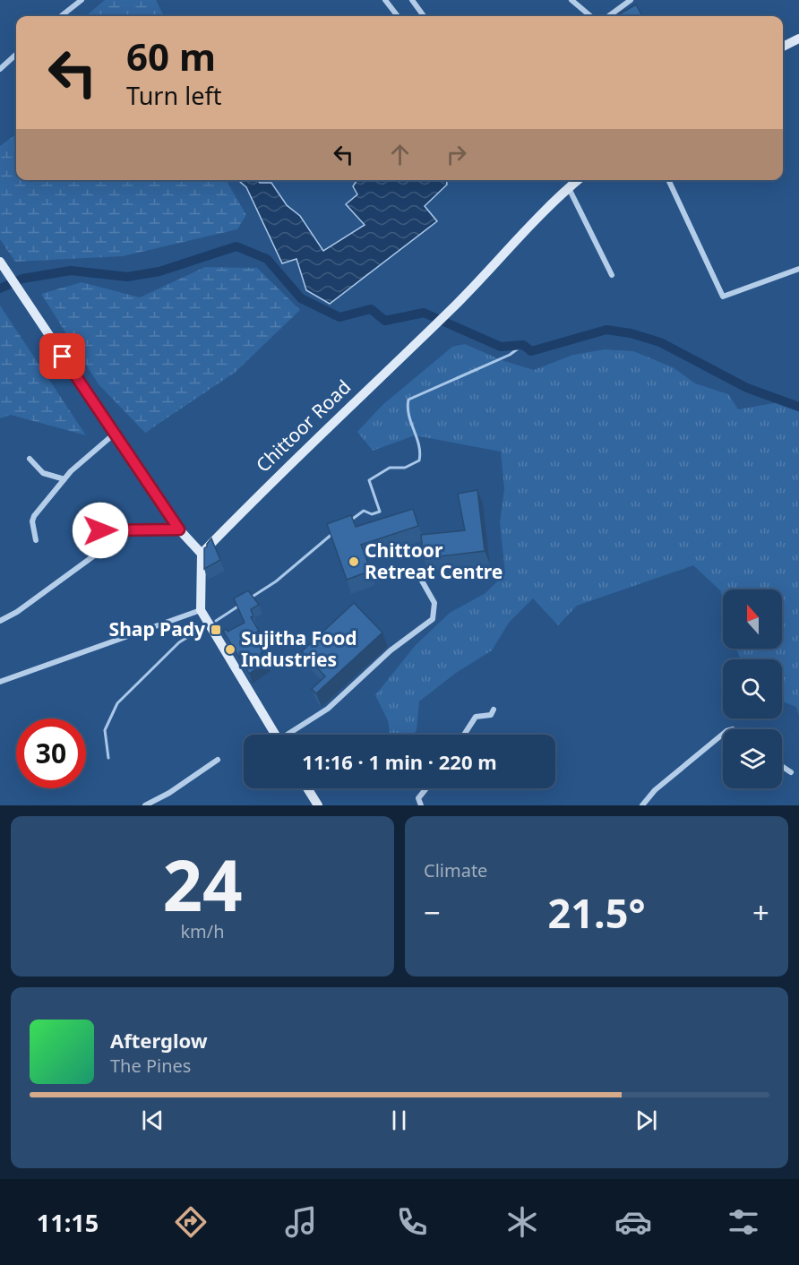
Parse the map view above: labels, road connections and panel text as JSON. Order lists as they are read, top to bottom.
{
  "streets": {
    "main road": ["Chittoor Road"]
  },
  "places": {
    "other": ["Chittoor Retreat Centre", "Sujitha Food Industries"],
    "transit": ["Shap Pady"]
  },
  "north": "top",
  "page": {
    "turn": ["60 m", "Turn left"],
    "limit": "30",
    "trip": "11:16 · 1 min · 220 m",
    "tile": [
      ["24", "km/h"],
      "Climate"
    ],
    "heat": ["−", "21.5°", "+"],
    "song": ["Afterglow", "The Pines"],
    "tabs": "11:15"
  }
}
